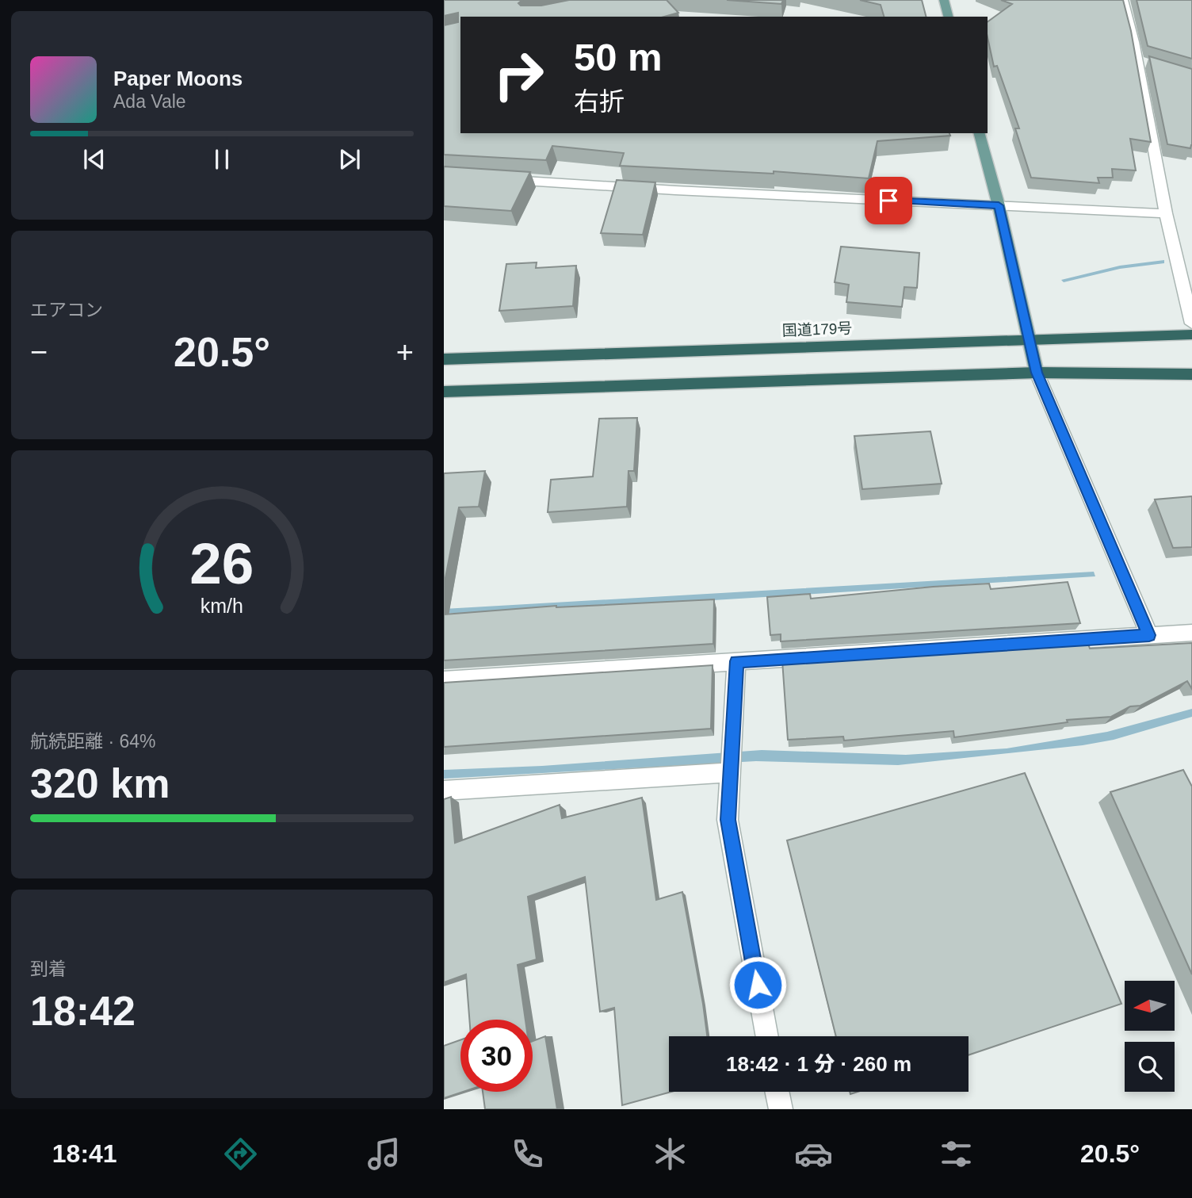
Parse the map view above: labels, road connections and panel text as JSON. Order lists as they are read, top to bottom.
{
  "streets": {
    "highway": ["国道179号"]
  },
  "north": "left",
  "page": {
    "turn": ["50 m", "右折"],
    "song": ["Paper Moons", "Ada Vale"],
    "tile": [
      "エアコン",
      ["航続距離 · 64%", "320 km"],
      ["到着", "18:42"]
    ],
    "heat": ["−", "20.5°", "+"],
    "limit": "30",
    "trip": "18:42 · 1 分 · 260 m",
    "tabs": ["18:41", "20.5°"],
    "gauge": ["26", "km/h"]
  }
}
